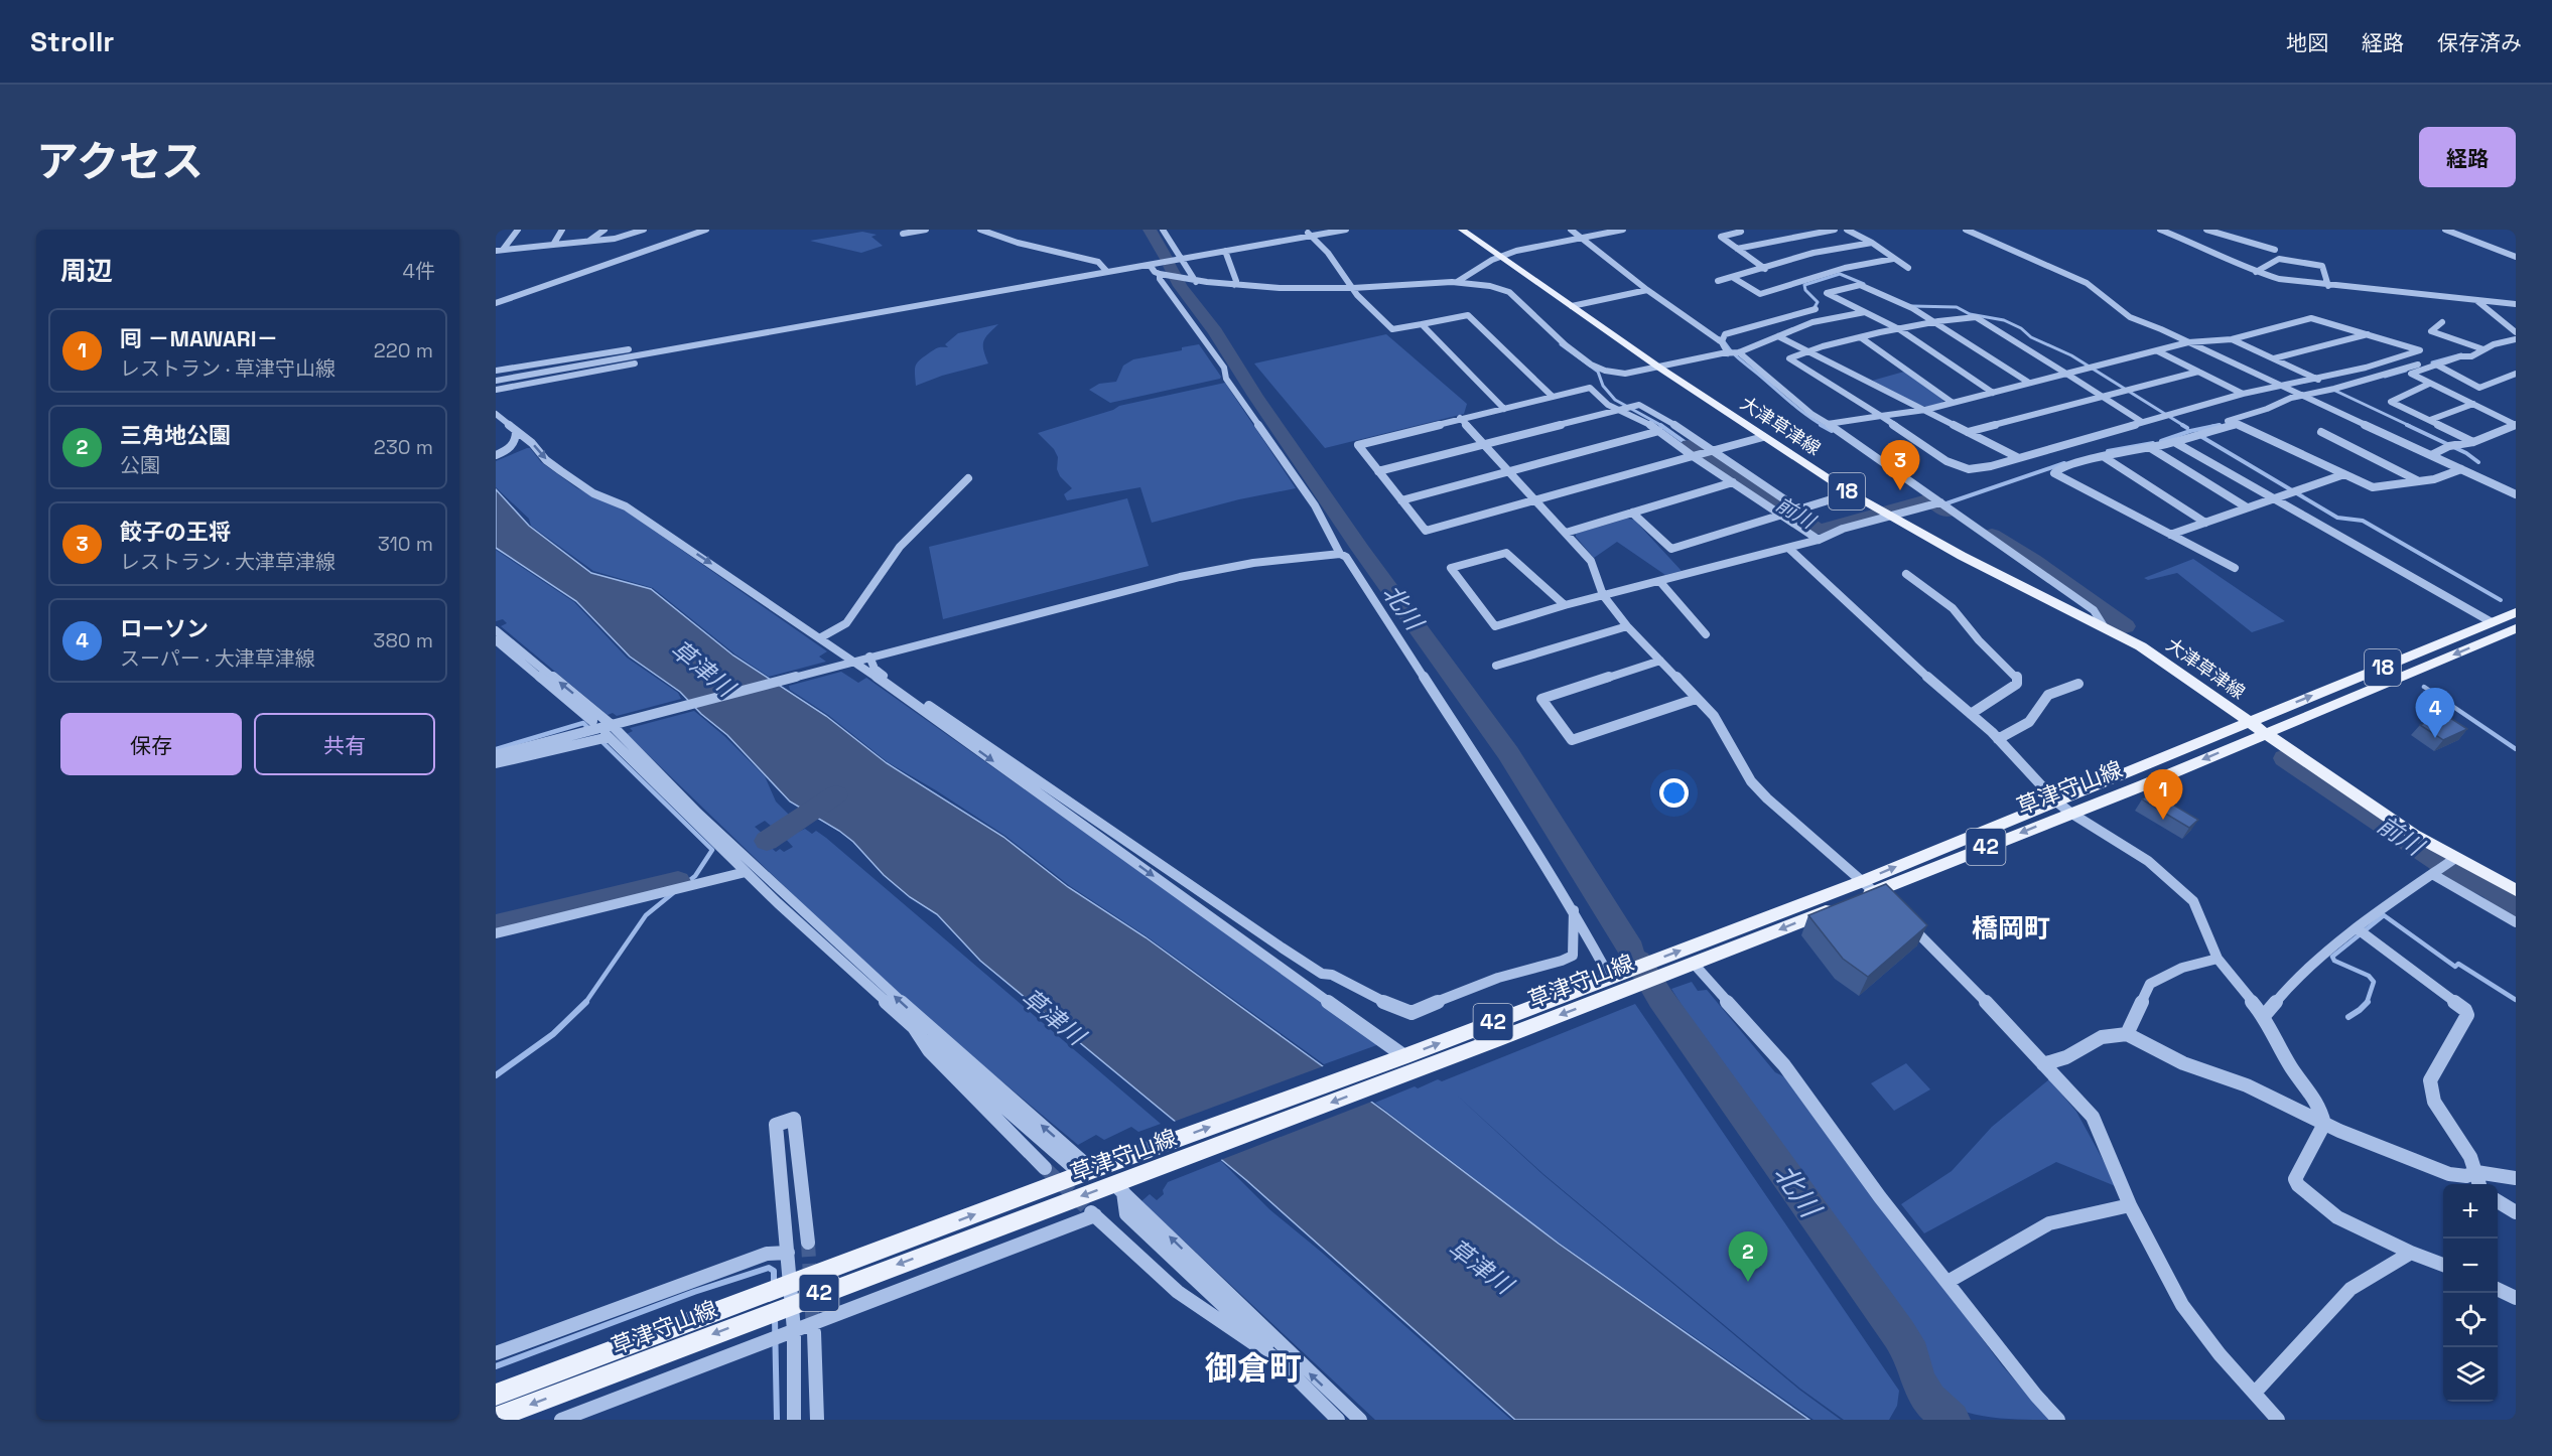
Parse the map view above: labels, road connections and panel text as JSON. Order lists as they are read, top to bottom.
{
  "streets": {
    "main road": [
      "大津草津線",
      "18",
      "草津守山線",
      "42"
    ]
  },
  "crossings": [
    ["大津草津線", "18"],
    ["大津草津線", "草津守山線"],
    ["18", "草津守山線"]
  ],
  "districts": ["橋岡町", "御倉町"],
  "water": ["前川", "北川", "草津川"],
  "page": {
    "header": "Strollr",
    "nav": ["地図", "経路", "保存済み"],
    "title": "アクセス",
    "buttons": [
      "経路",
      ["保存", "共有"]
    ],
    "heading": ["周辺", "4件"],
    "list": [
      {
        "mark": "1",
        "name": "囘 －MAWARI－",
        "note": "レストラン · 草津守山線",
        "value": "220 m"
      },
      {
        "mark": "2",
        "name": "三角地公園",
        "note": "公園",
        "value": "230 m"
      },
      {
        "mark": "3",
        "name": "餃子の王将",
        "note": "レストラン · 大津草津線",
        "value": "310 m"
      },
      {
        "mark": "4",
        "name": "ローソン",
        "note": "スーパー · 大津草津線",
        "value": "380 m"
      }
    ],
    "pins": [
      "3",
      "4",
      "1",
      "2"
    ],
    "map_buttons": ["+", "−"]
  }
}
